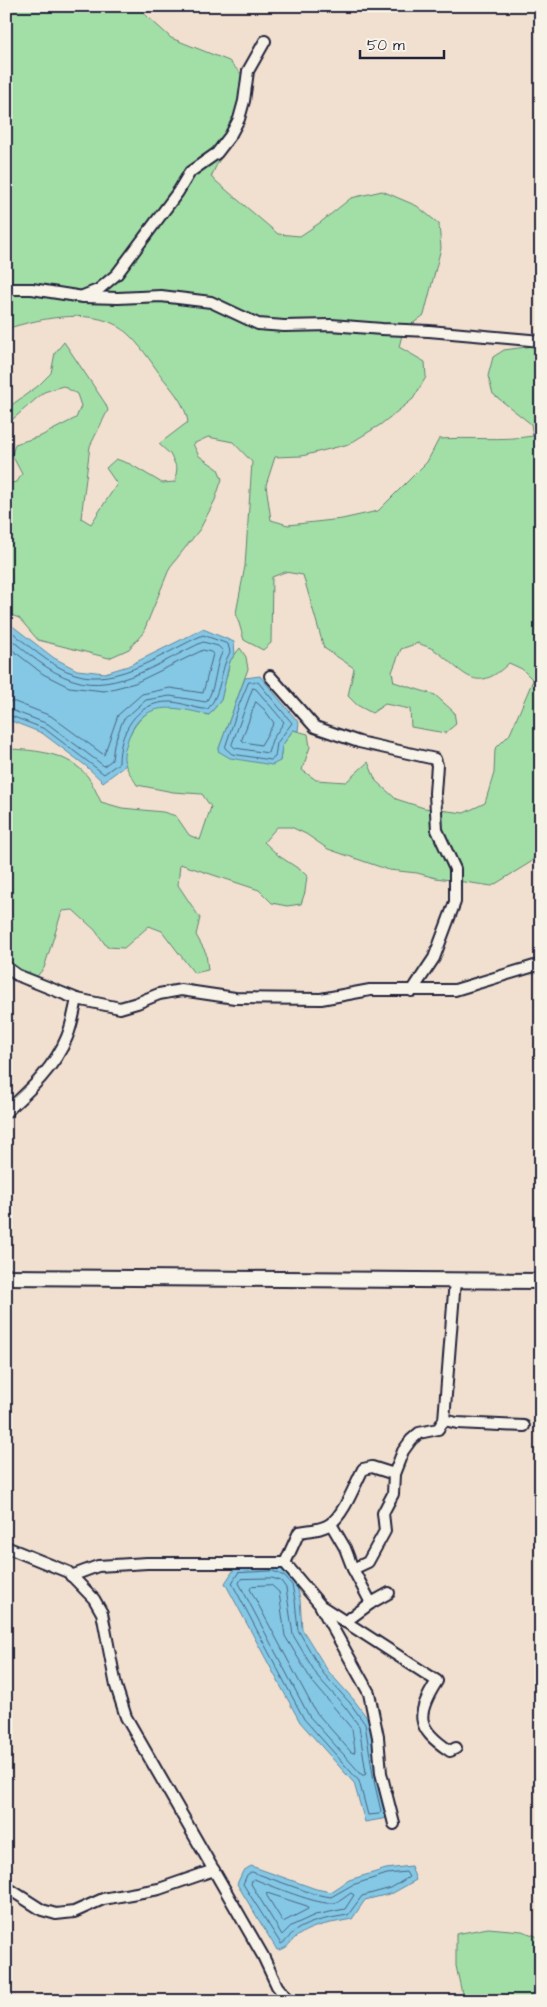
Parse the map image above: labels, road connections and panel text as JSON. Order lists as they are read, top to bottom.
{
  "scale_bar": "50 m"
}
